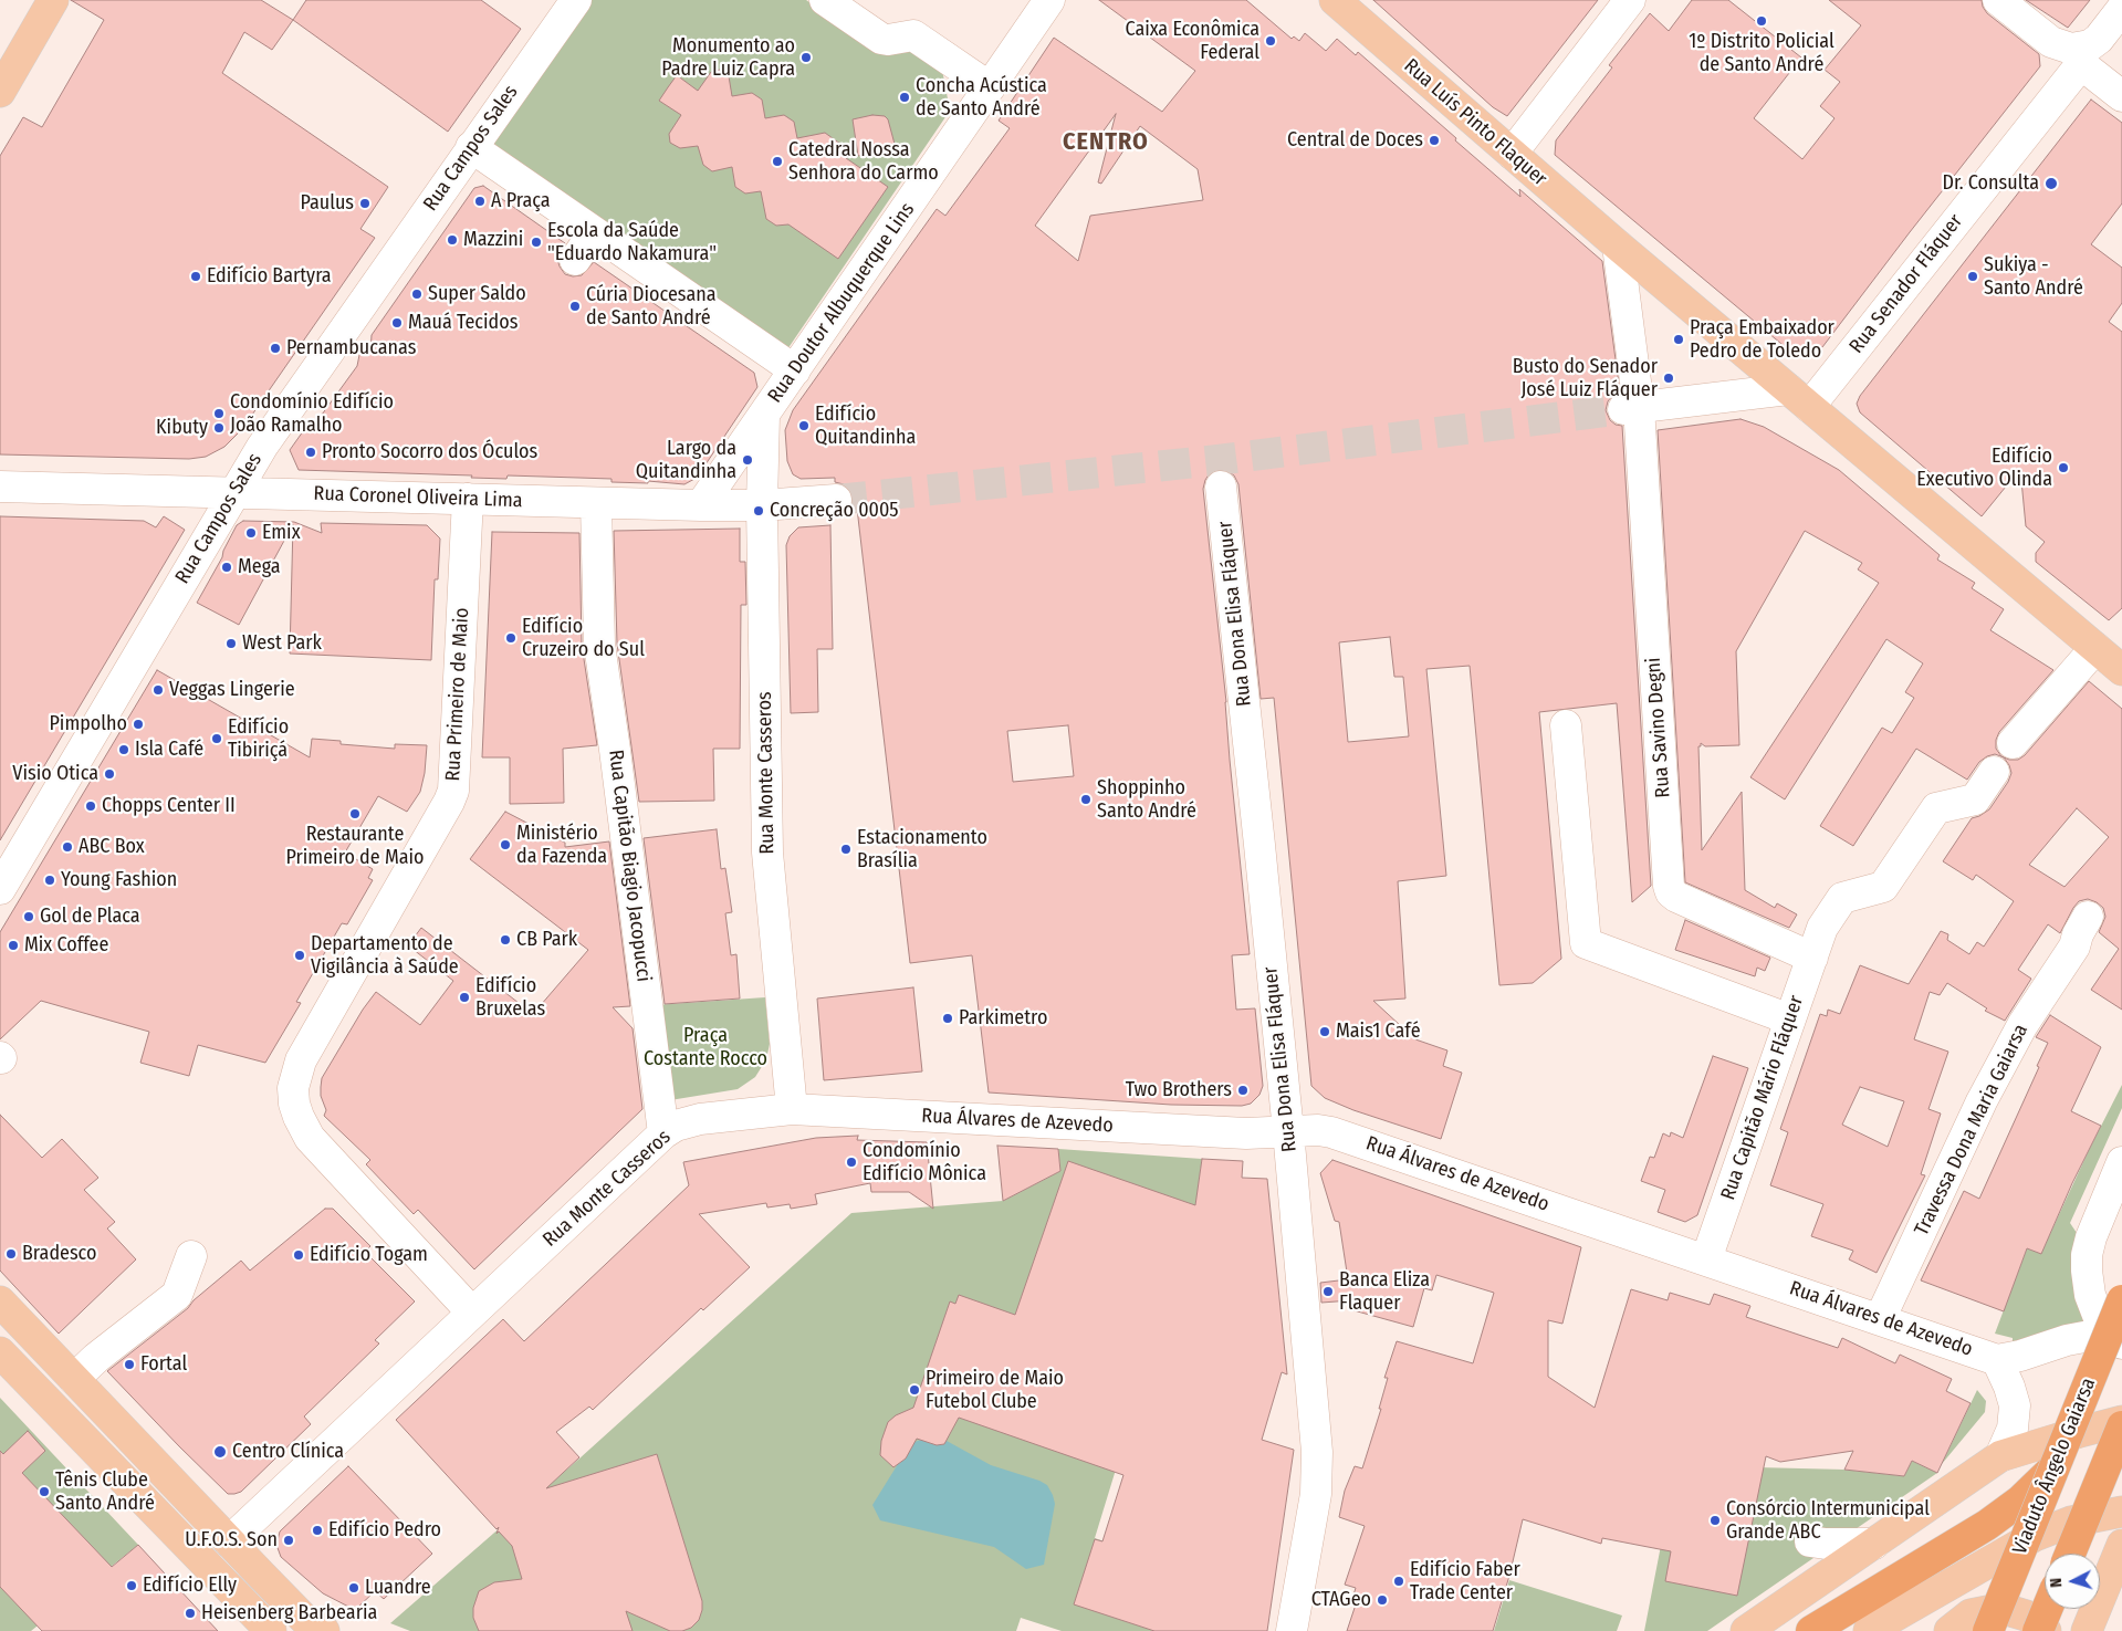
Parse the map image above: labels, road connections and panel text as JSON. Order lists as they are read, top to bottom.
{
  "streets": {
    "highway": ["Viaduto Ângelo Gaiarsa"],
    "main road": ["Rua Luís Pinto Flaquer"],
    "street": [
      "Rua Campos Sales",
      "Rua Senador Fláquer",
      "Rua Doutor Albuquerque Lins",
      "Rua Coronel Oliveira Lima",
      "Rua Dona Elisa Fláquer",
      "Rua Primeiro de Maio",
      "Rua Savino Degni",
      "Rua Monte Casseros",
      "Rua Capitão Biagio Jacopucci",
      "Rua Capitão Mário Fláquer",
      "Rua Álvares de Azevedo",
      "Travessa Dona Maria Gaiarsa"
    ]
  },
  "crossings": [
    ["Rua Campos Sales", "Rua Coronel Oliveira Lima"],
    ["Rua Coronel Oliveira Lima", "Rua Primeiro de Maio"],
    ["Rua Coronel Oliveira Lima", "Rua Monte Casseros"],
    ["Rua Coronel Oliveira Lima", "Rua Capitão Biagio Jacopucci"],
    ["Rua Dona Elisa Fláquer", "Rua Álvares de Azevedo"],
    ["Rua Primeiro de Maio", "Rua Monte Casseros"],
    ["Rua Savino Degni", "Rua Capitão Mário Fláquer"],
    ["Rua Monte Casseros", "Rua Capitão Biagio Jacopucci"],
    ["Rua Monte Casseros", "Rua Álvares de Azevedo"],
    ["Rua Capitão Mário Fláquer", "Rua Álvares de Azevedo"],
    ["Rua Álvares de Azevedo", "Travessa Dona Maria Gaiarsa"]
  ],
  "districts": ["CENTRO"],
  "parks": ["Praça Costante Rocco"],
  "places": [
    "1º Distrito Policial de Santo André",
    "Caixa Econômica Federal",
    "Monumento ao Padre Luiz Capra",
    "Concha Acústica de Santo André",
    "Central de Doces",
    "Catedral Nossa Senhora do Carmo",
    "Dr. Consulta",
    "A Praça",
    "Paulus",
    "Mazzini",
    "Escola da Saúde \"Eduardo Nakamura\"",
    "Edifício Bartyra",
    "Sukiya - Santo André",
    "Super Saldo",
    "Cúria Diocesana de Santo André",
    "Mauá Tecidos",
    "Praça Embaixador Pedro de Toledo",
    "Pernambucanas",
    "Busto do Senador José Luiz Fláquer",
    "Condomínio Edifício João Ramalho",
    "Edifício Quitandinha",
    "Kibuty",
    "Pronto Socorro dos Óculos",
    "Largo da Quitandinha",
    "Edifício Executivo Olinda",
    "Concreção 0005",
    "Emix",
    "Mega",
    "Edifício Cruzeiro do Sul",
    "West Park",
    "Veggas Lingerie",
    "Pimpolho",
    "Edifício Tibiriçá",
    "Isla Café",
    "Visio Otica",
    "Shoppinho Santo André",
    "Chopps Center II",
    "Restaurante Primeiro de Maio",
    "Ministério da Fazenda",
    "ABC Box",
    "Estacionamento Brasília",
    "Young Fashion",
    "Gol de Placa",
    "CB Park",
    "Mix Coffee",
    "Departamento de Vigilância à Saúde",
    "Edifício Bruxelas",
    "Parkimetro",
    "Mais1 Café",
    "Two Brothers",
    "Condomínio Edifício Mônica",
    "Bradesco",
    "Edifício Togam",
    "Banca Eliza Flaquer",
    "Fortal",
    "Primeiro de Maio Futebol Clube",
    "Centro Clínica",
    "Tênis Clube Santo André",
    "Consórcio Intermunicipal Grande ABC",
    "Edifício Pedro",
    "U.F.O.S. Son",
    "Edifício Faber Trade Center",
    "Edifício Elly",
    "Luandre",
    "CTAGeo",
    "Heisenberg Barbearia"
  ],
  "north": "left"
}
